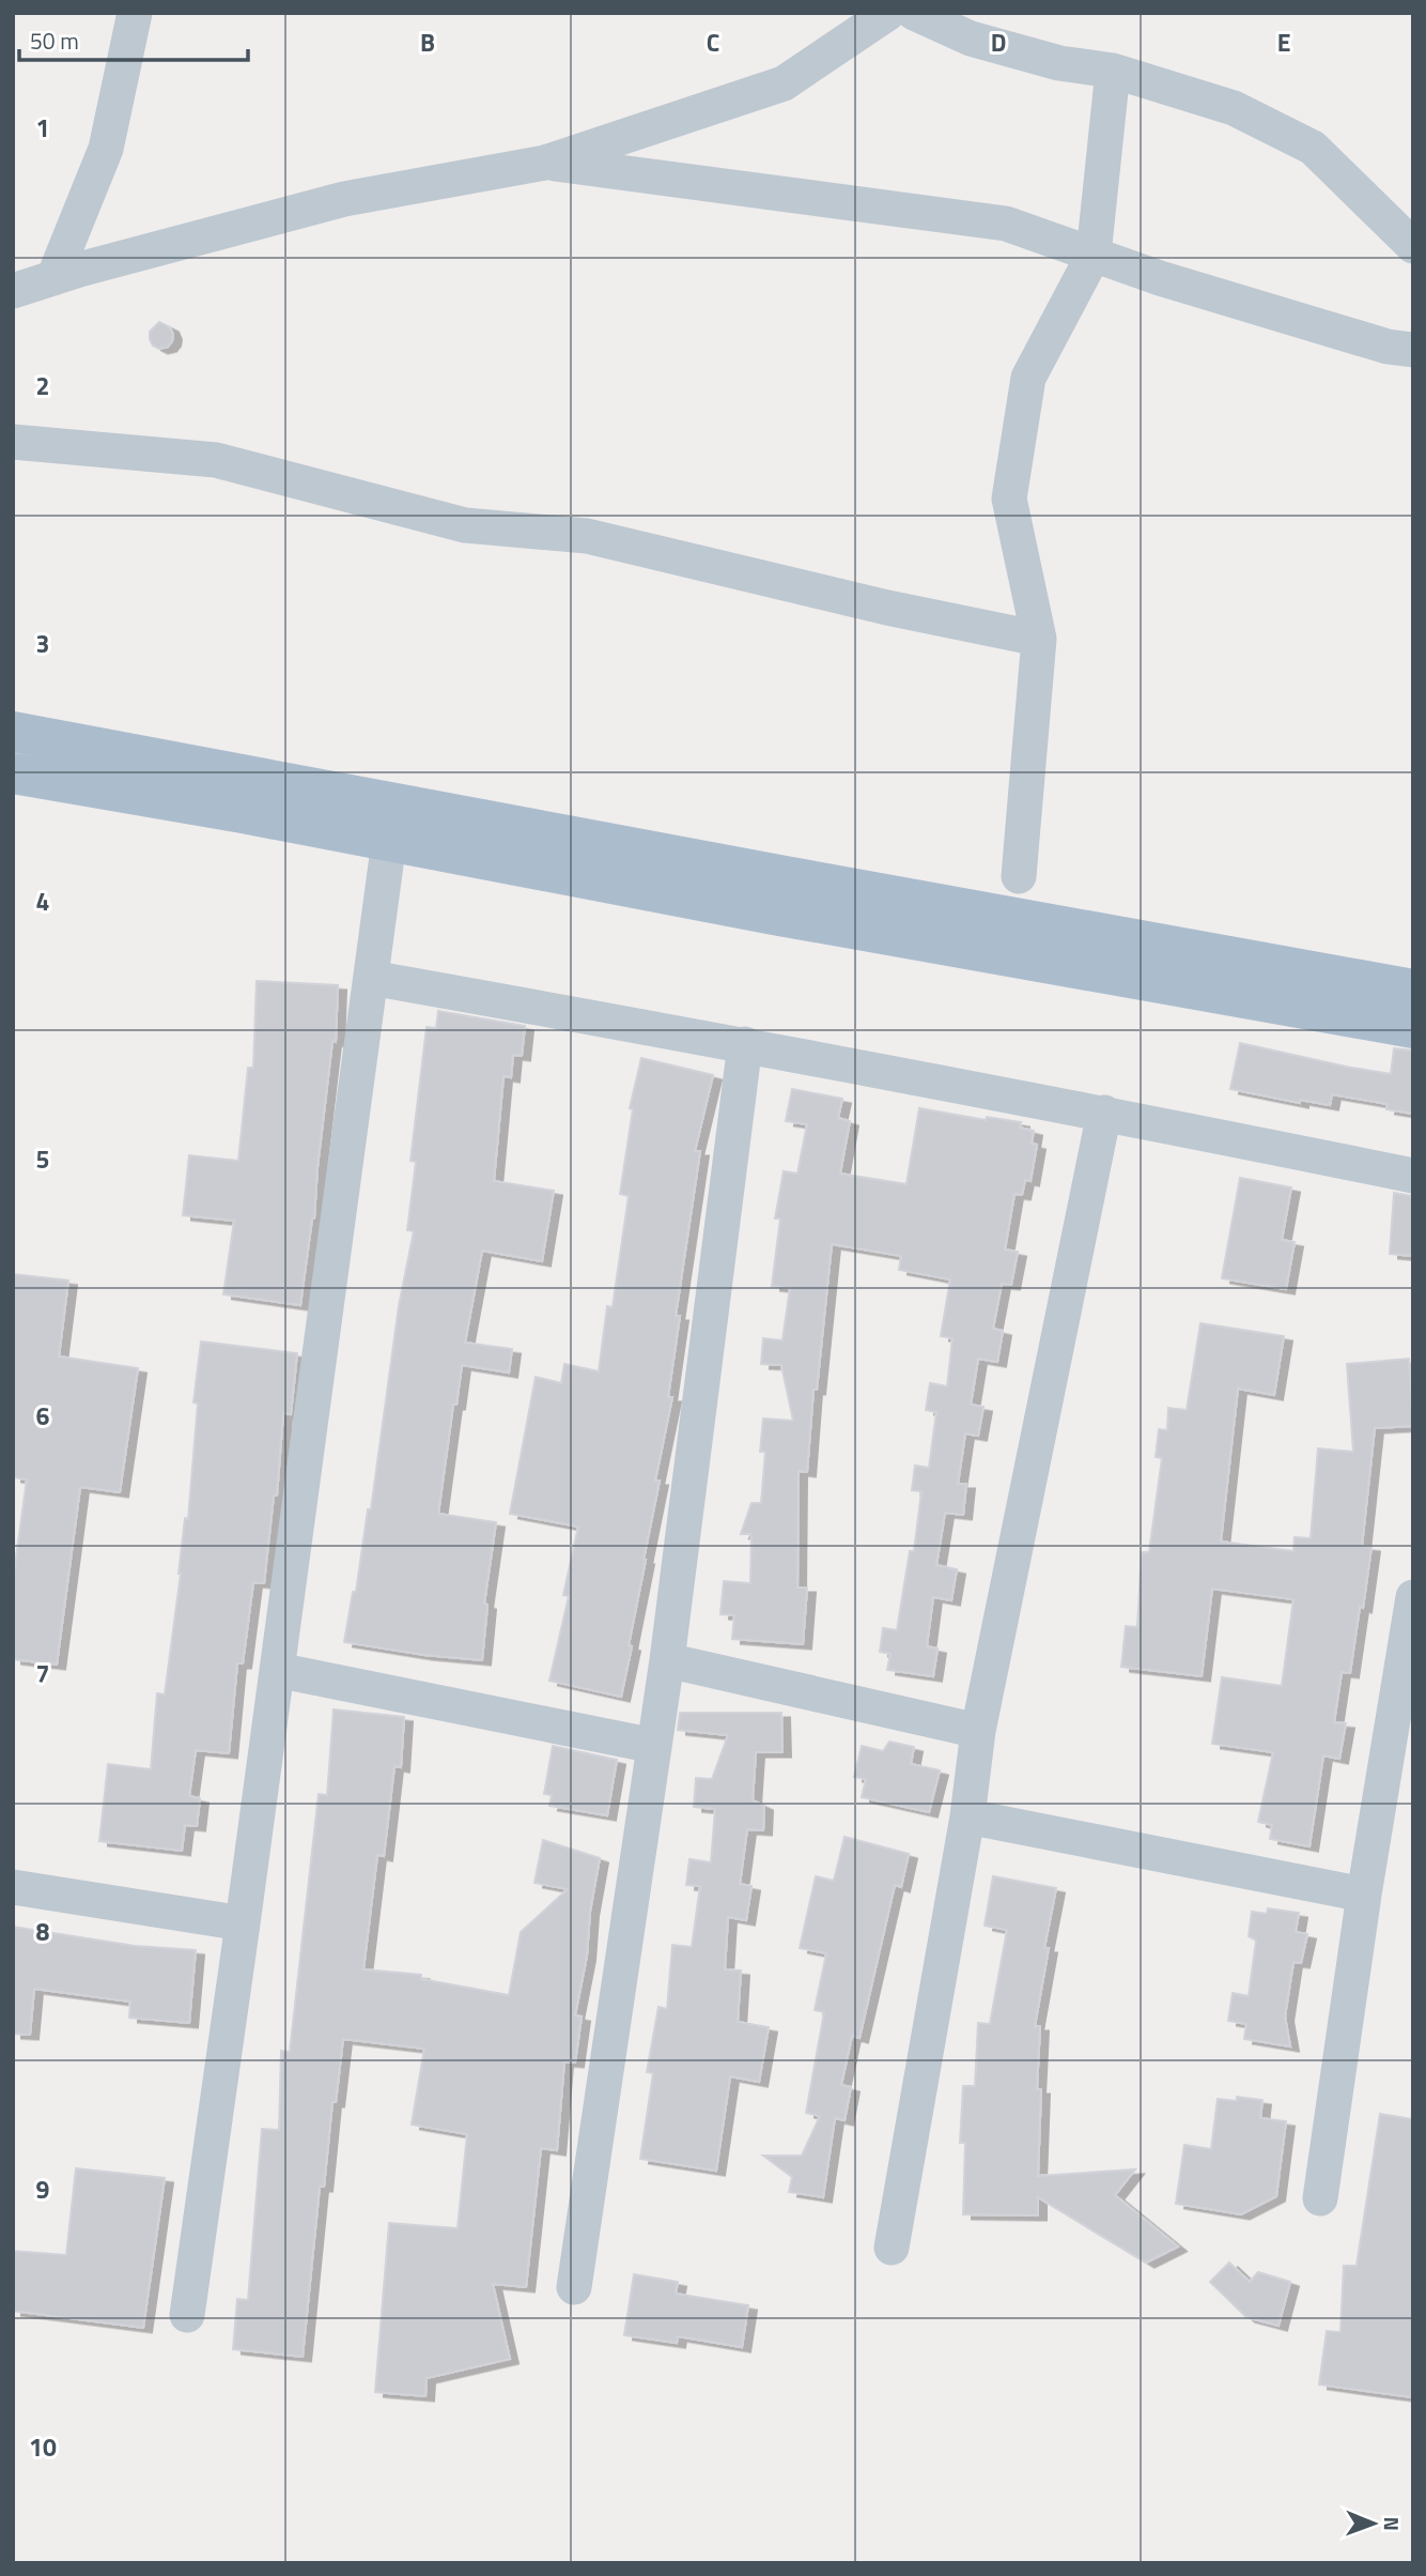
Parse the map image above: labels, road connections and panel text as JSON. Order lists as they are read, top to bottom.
{
  "scale_bar": "50 m",
  "north": "right",
  "grid": {
    "columns": [
      "B",
      "C",
      "D",
      "E"
    ],
    "rows": [
      "1",
      "2",
      "3",
      "4",
      "5",
      "6",
      "7",
      "8",
      "9",
      "10"
    ]
  }
}
